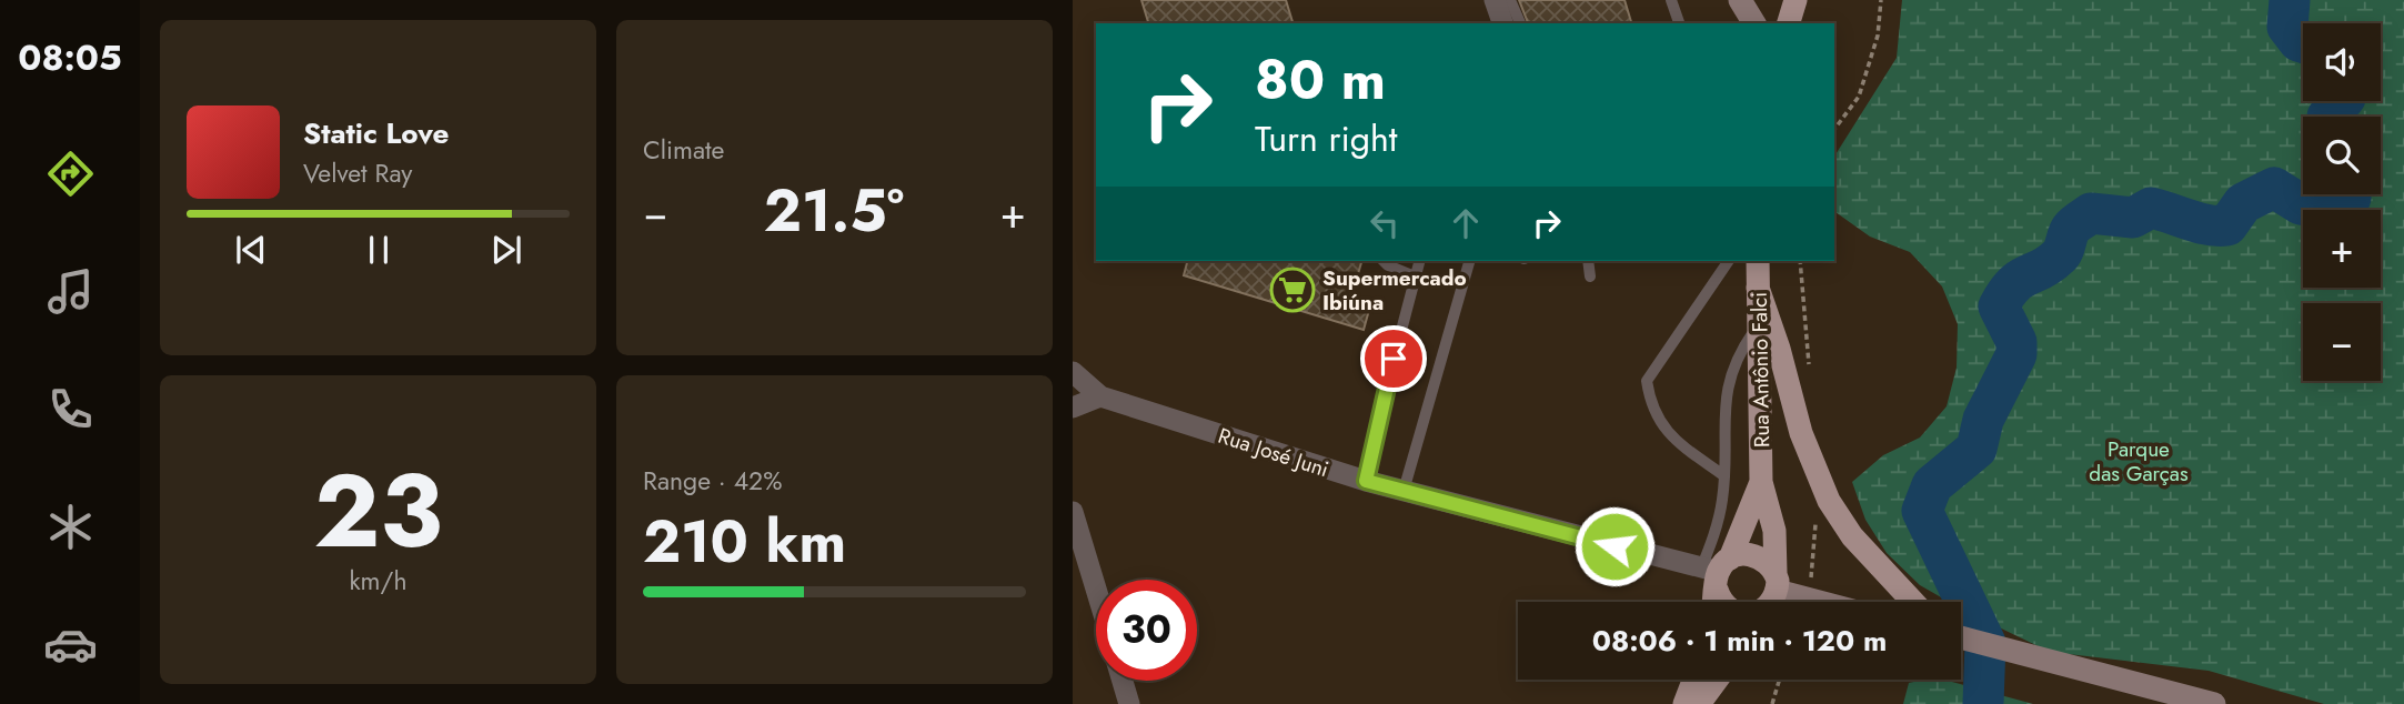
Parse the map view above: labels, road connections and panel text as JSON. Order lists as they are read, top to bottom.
{
  "streets": {
    "main road": ["Rua Antônio Falci"],
    "street": ["Rua José Juni"]
  },
  "crossings": [
    ["Rua Antônio Falci", "Rua José Juni"]
  ],
  "parks": ["Parque das Garças"],
  "places": {
    "supermarket": ["Supermercado Ibiúna"]
  },
  "page": {
    "tabs": "08:05",
    "tile": [
      "Climate",
      ["23", "km/h"],
      ["Range · 42%", "210 km"]
    ],
    "map_buttons": ["+", "−"],
    "turn": ["80 m", "Turn right"],
    "song": ["Static Love", "Velvet Ray"],
    "heat": ["−", "21.5°", "+"],
    "limit": "30",
    "trip": "08:06 · 1 min · 120 m"
  }
}
